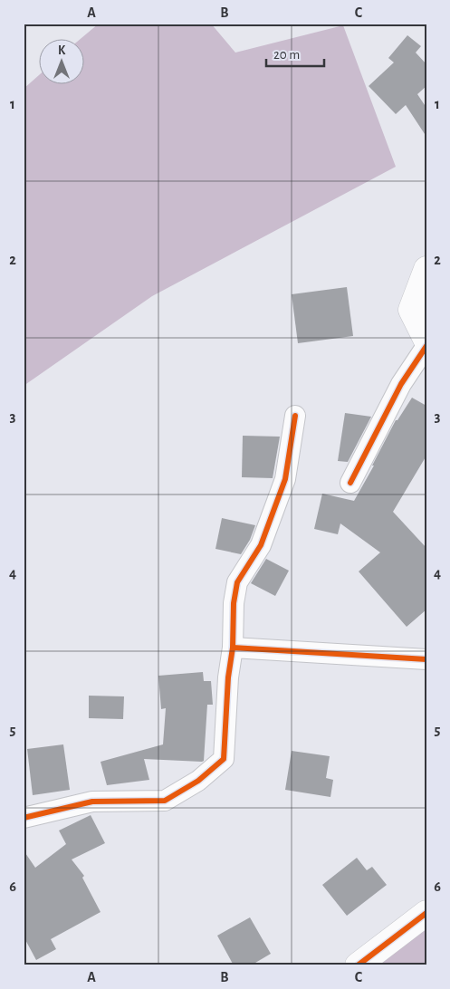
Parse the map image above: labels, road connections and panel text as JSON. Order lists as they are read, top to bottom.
{
  "scale_bar": "20 m",
  "north": "top",
  "grid": {
    "columns": ["A", "B", "C"],
    "rows": [
      "1",
      "2",
      "3",
      "4",
      "5",
      "6"
    ]
  }
}
